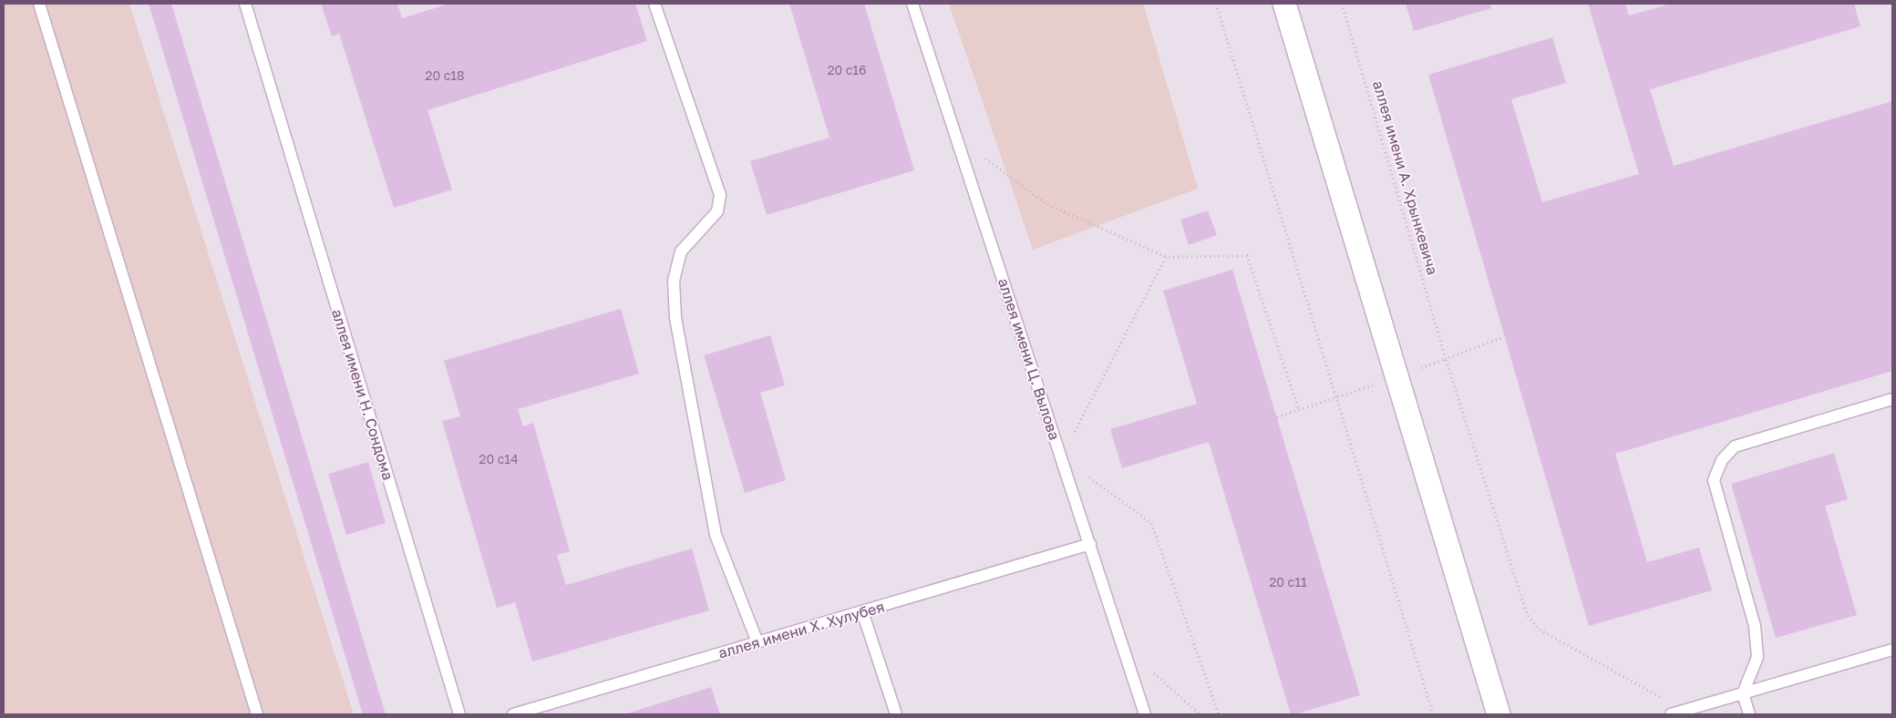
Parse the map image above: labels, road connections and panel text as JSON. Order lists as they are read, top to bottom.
{
  "streets": {
    "lane": ["аллея имени Ц. Вылова", "аллея имени Н. Сондома", "аллея имени Х. Хулубея"],
    "path": ["аллея имени А. Хрынкевича"]
  },
  "crossings": [
    ["аллея имени Ц. Вылова", "аллея имени Х. Хулубея"]
  ],
  "house_numbers": [
    "20 с16",
    "20 с18",
    "20 с14",
    "20 с11"
  ]
}
